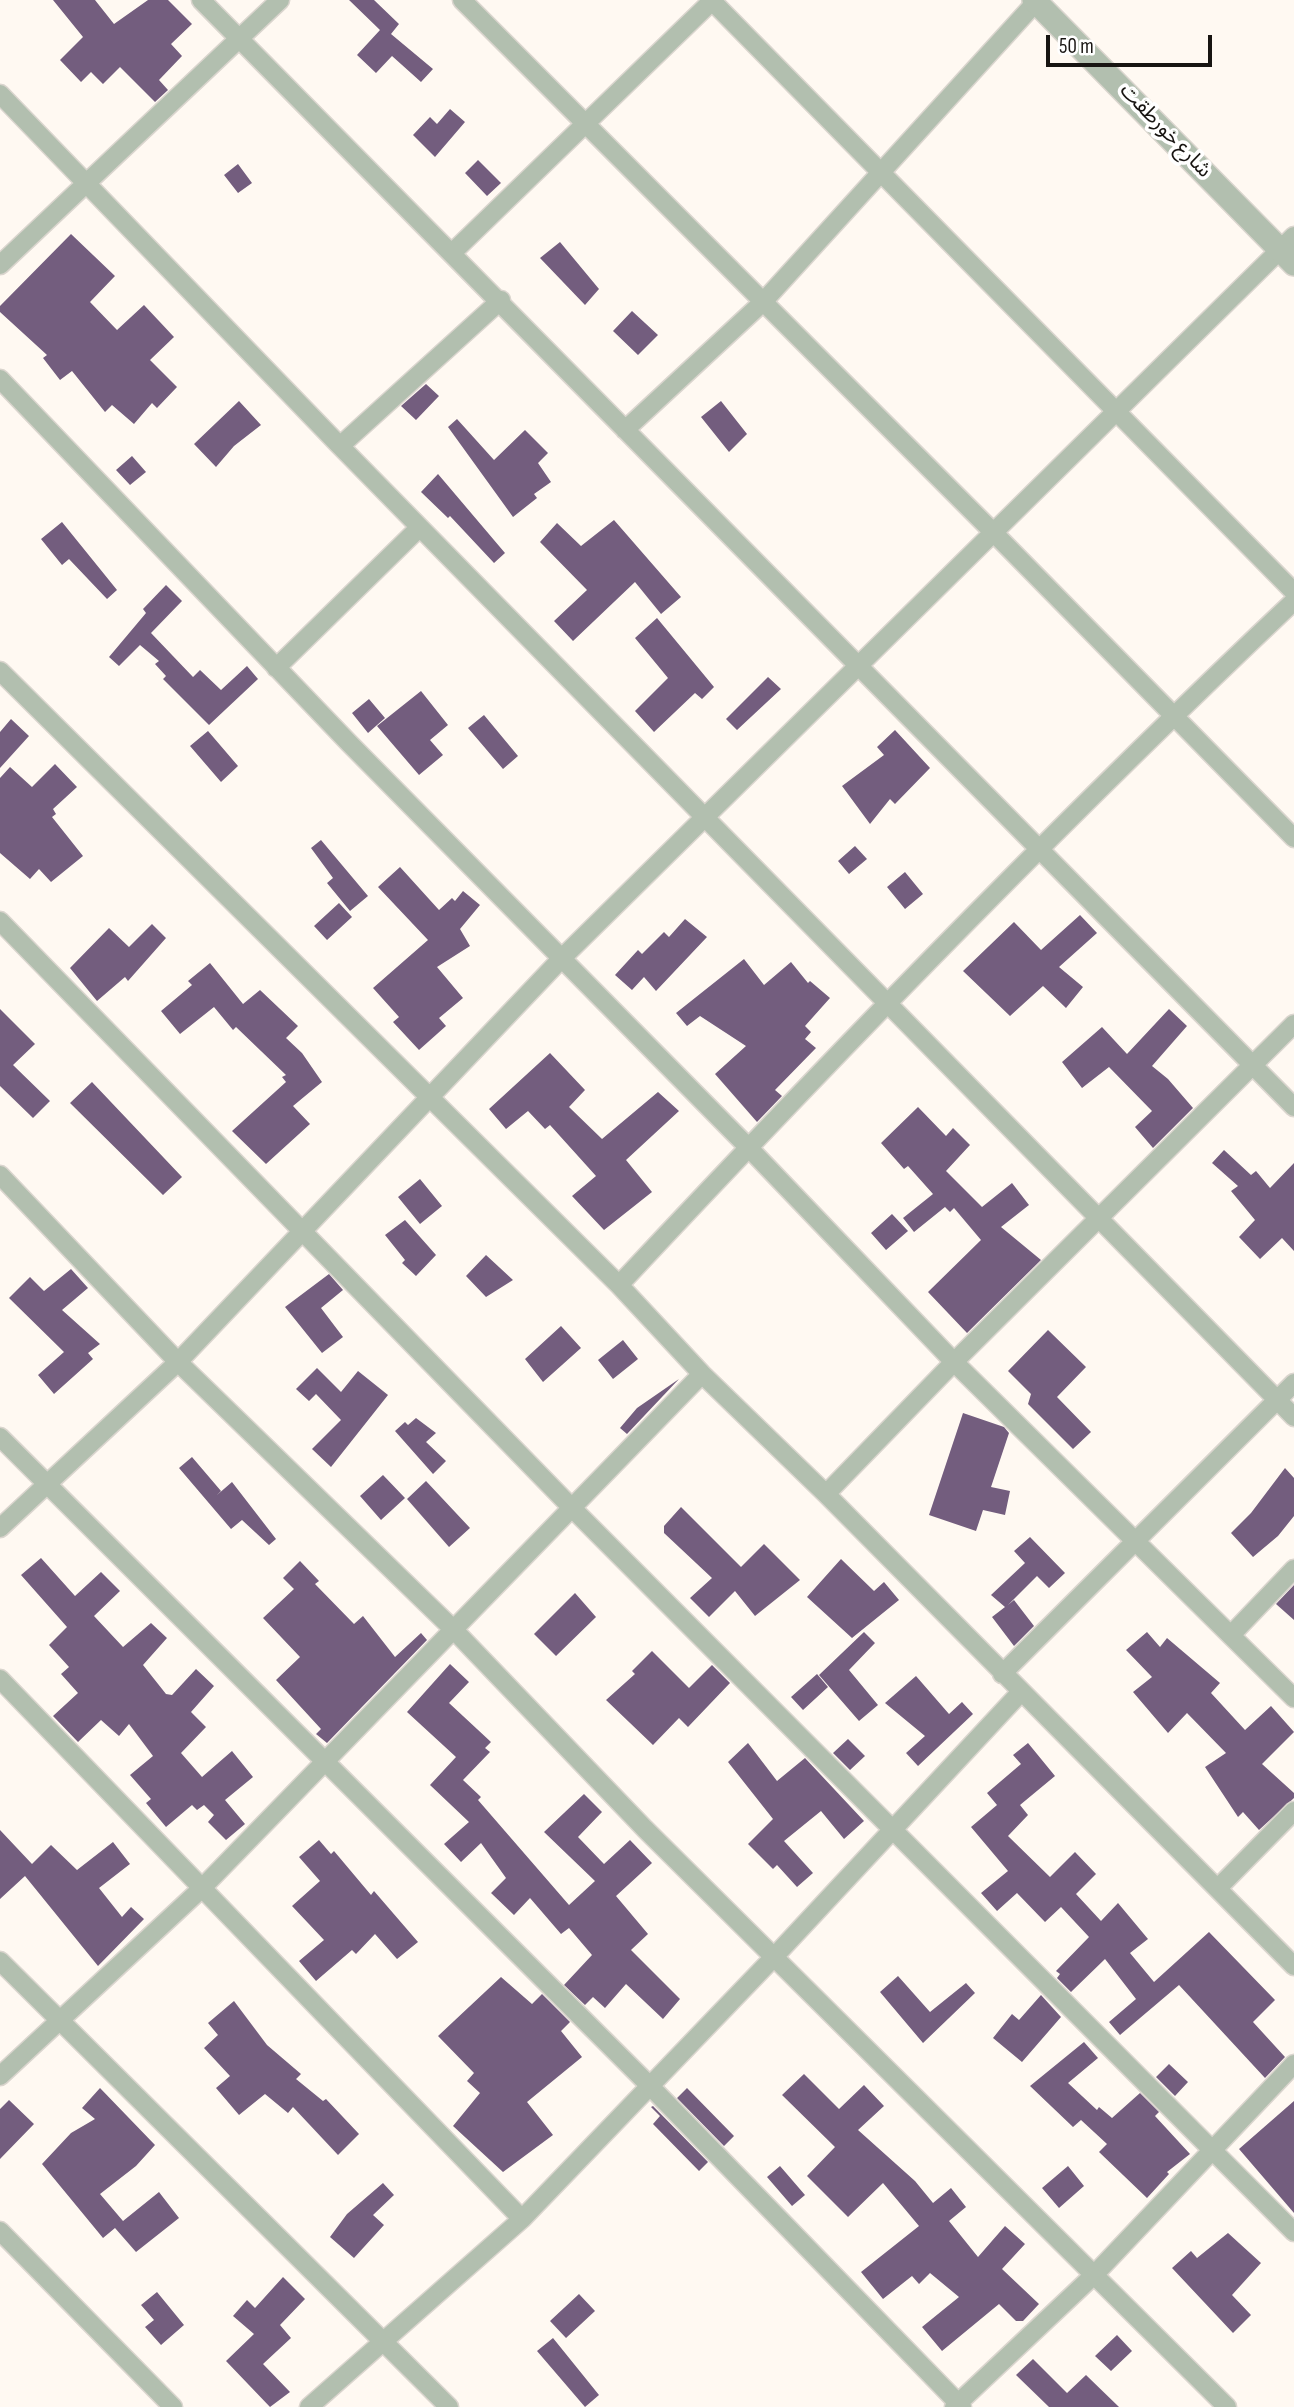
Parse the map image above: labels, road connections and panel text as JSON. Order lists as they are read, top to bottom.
{
  "streets": {
    "street": ["شارع خورطقت"]
  },
  "scale_bar": "50 m"
}
